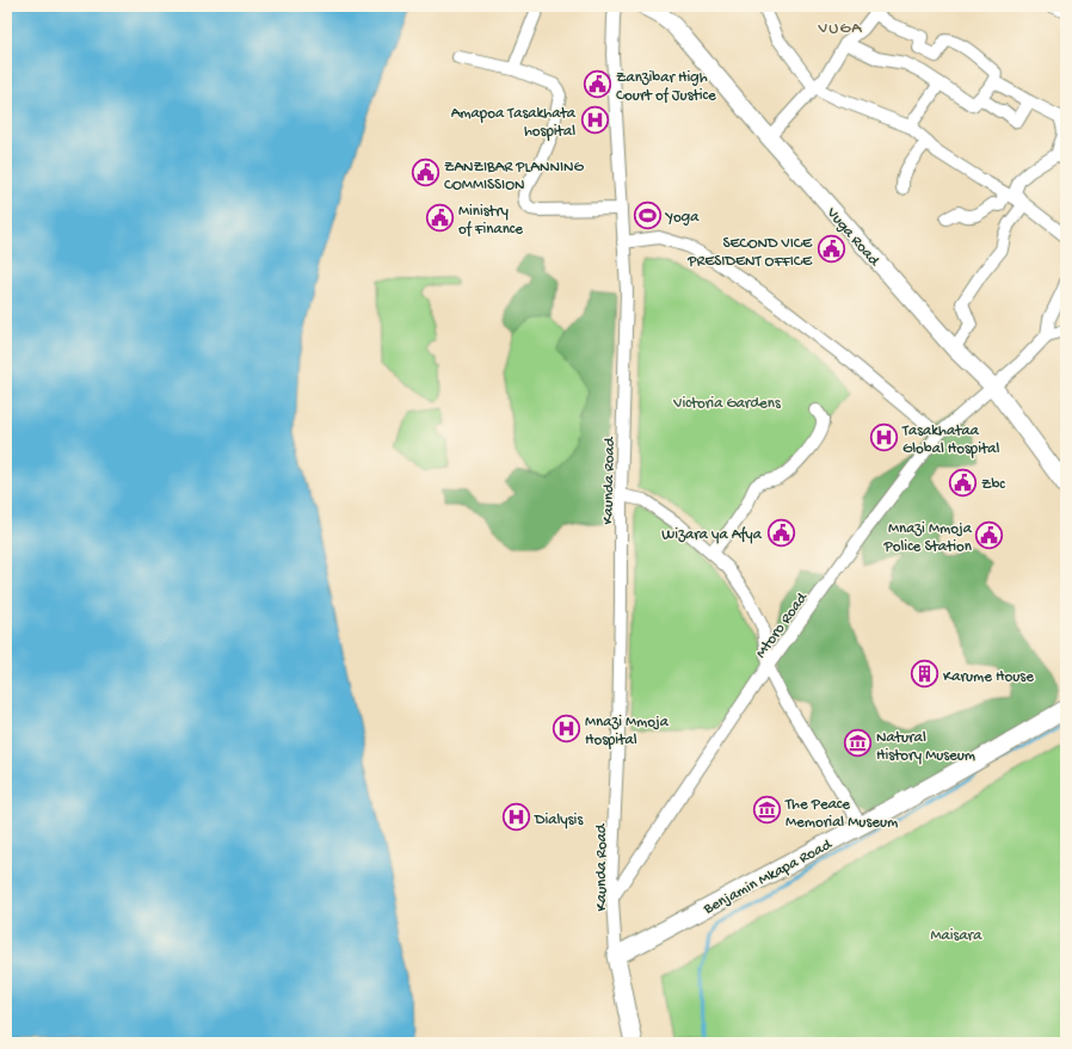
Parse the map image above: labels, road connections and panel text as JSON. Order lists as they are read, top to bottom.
{
  "streets": {
    "main road": ["Vuga Road", "Benjamin Mkapa Road"],
    "street": ["Kaunda Road", "Mtoro Road"]
  },
  "crossings": [
    ["Vuga Road", "Mtoro Road"],
    ["Kaunda Road", "Mtoro Road"],
    ["Kaunda Road", "Benjamin Mkapa Road"]
  ],
  "districts": ["VUGA"],
  "parks": ["Victoria Gardens", "Maisara"],
  "places": {
    "public building": [
      "Zanzibar High Court of Justice",
      "ZANZIBAR PLANNING COMMISSION",
      "Ministry of Finance",
      "SECOND VICE PRESIDENT OFFICE",
      "Zbc",
      "Wizara ya Afya",
      "Mnazi Mmoja Police Station"
    ],
    "hospital": [
      "Amapoa Tasakhata hospital",
      "Tasakhataa Global Hospital",
      "Mnazi Mmoja Hospital",
      "Dialysis"
    ],
    "sports": ["Yoga"],
    "building": ["Karume House"],
    "museum": ["Natural History Museum", "The Peace Memorial Museum"]
  }
}
